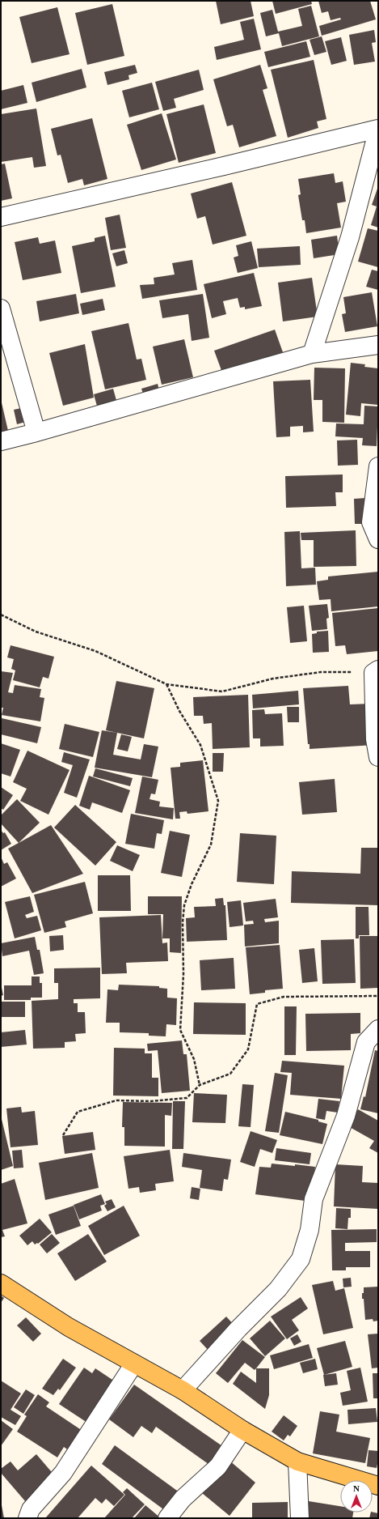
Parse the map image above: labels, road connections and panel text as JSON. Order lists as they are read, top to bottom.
{
  "north": "top"
}
